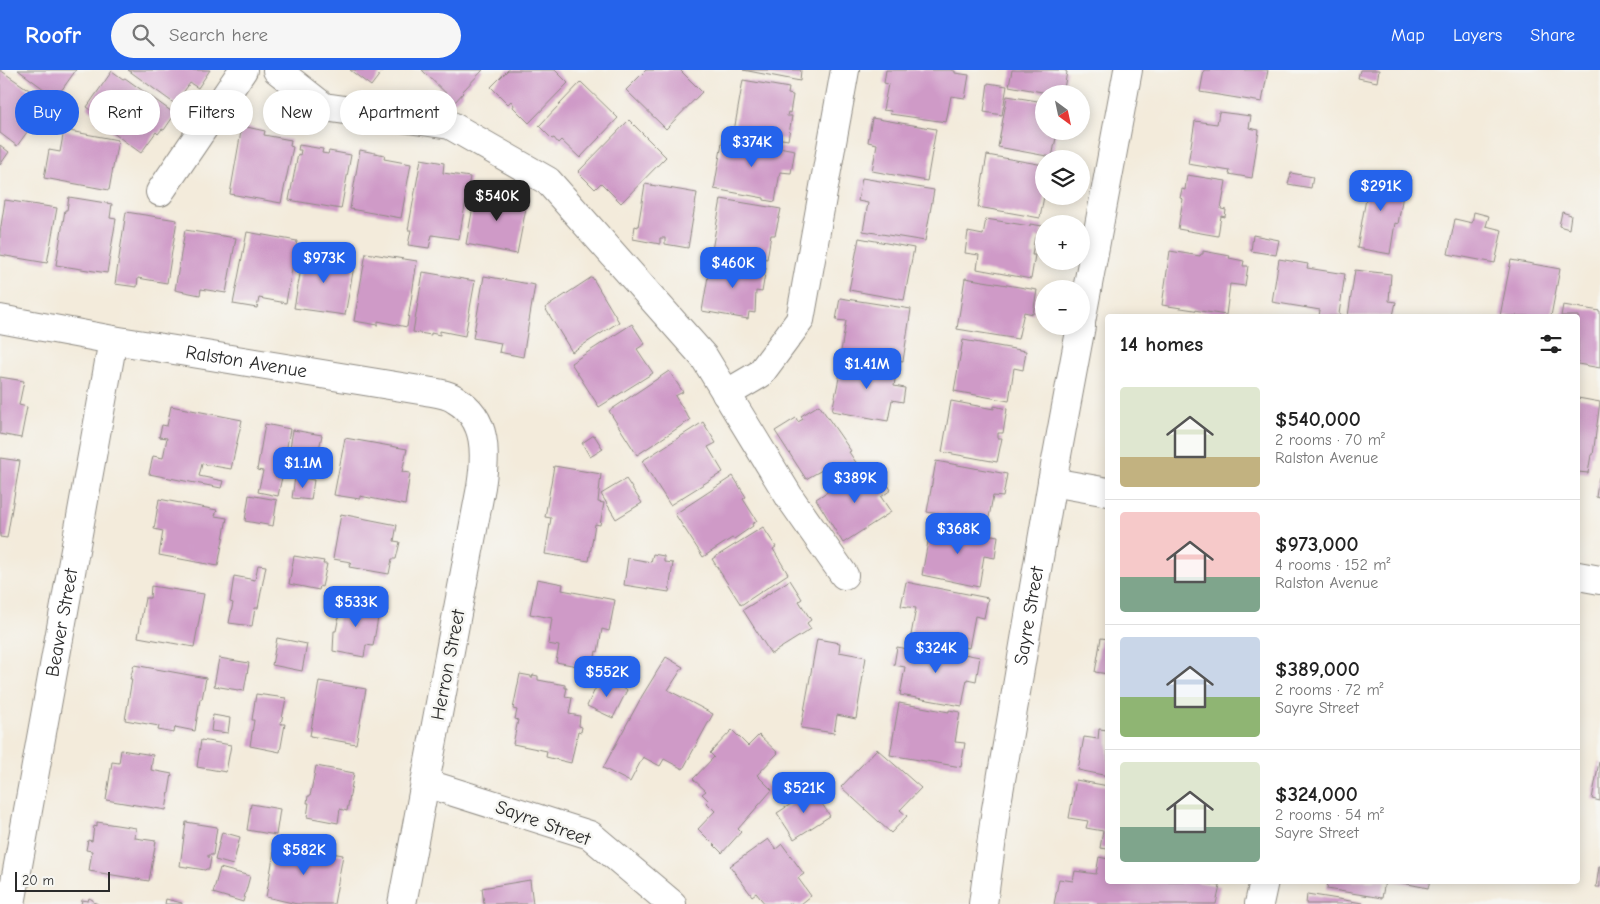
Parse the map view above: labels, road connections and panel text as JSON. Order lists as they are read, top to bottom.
{
  "streets": {
    "street": [
      "Ralston Avenue",
      "Sayre Street",
      "Beaver Street",
      "Herron Street"
    ]
  },
  "crossings": [
    ["Ralston Avenue", "Beaver Street"],
    ["Ralston Avenue", "Herron Street"],
    ["Sayre Street", "Herron Street"]
  ],
  "scale_bar": "20 m",
  "north": "bottom right",
  "page": {
    "header": "Roofr",
    "search": "Search here",
    "nav": ["Map", "Layers", "Share"],
    "map_buttons": ["+", "−"],
    "chip": [
      "Buy",
      "Rent",
      "Filters",
      "New",
      "Apartment"
    ],
    "price": [
      "$374K",
      "$291K",
      "$540K",
      "$973K",
      "$460K",
      "$1.41M",
      "$1.1M",
      "$389K",
      "$368K",
      "$533K",
      "$324K",
      "$552K",
      "$521K",
      "$582K"
    ],
    "heading": "14 homes",
    "list": [
      {
        "name": "$540,000",
        "note": "2 rooms · 70 m² · Ralston Avenue"
      },
      {
        "name": "$973,000",
        "note": "4 rooms · 152 m² · Ralston Avenue"
      },
      {
        "name": "$389,000",
        "note": "2 rooms · 72 m² · Sayre Street"
      },
      {
        "name": "$324,000",
        "note": "2 rooms · 54 m² · Sayre Street"
      }
    ],
    "scale": "20 m"
  }
}
